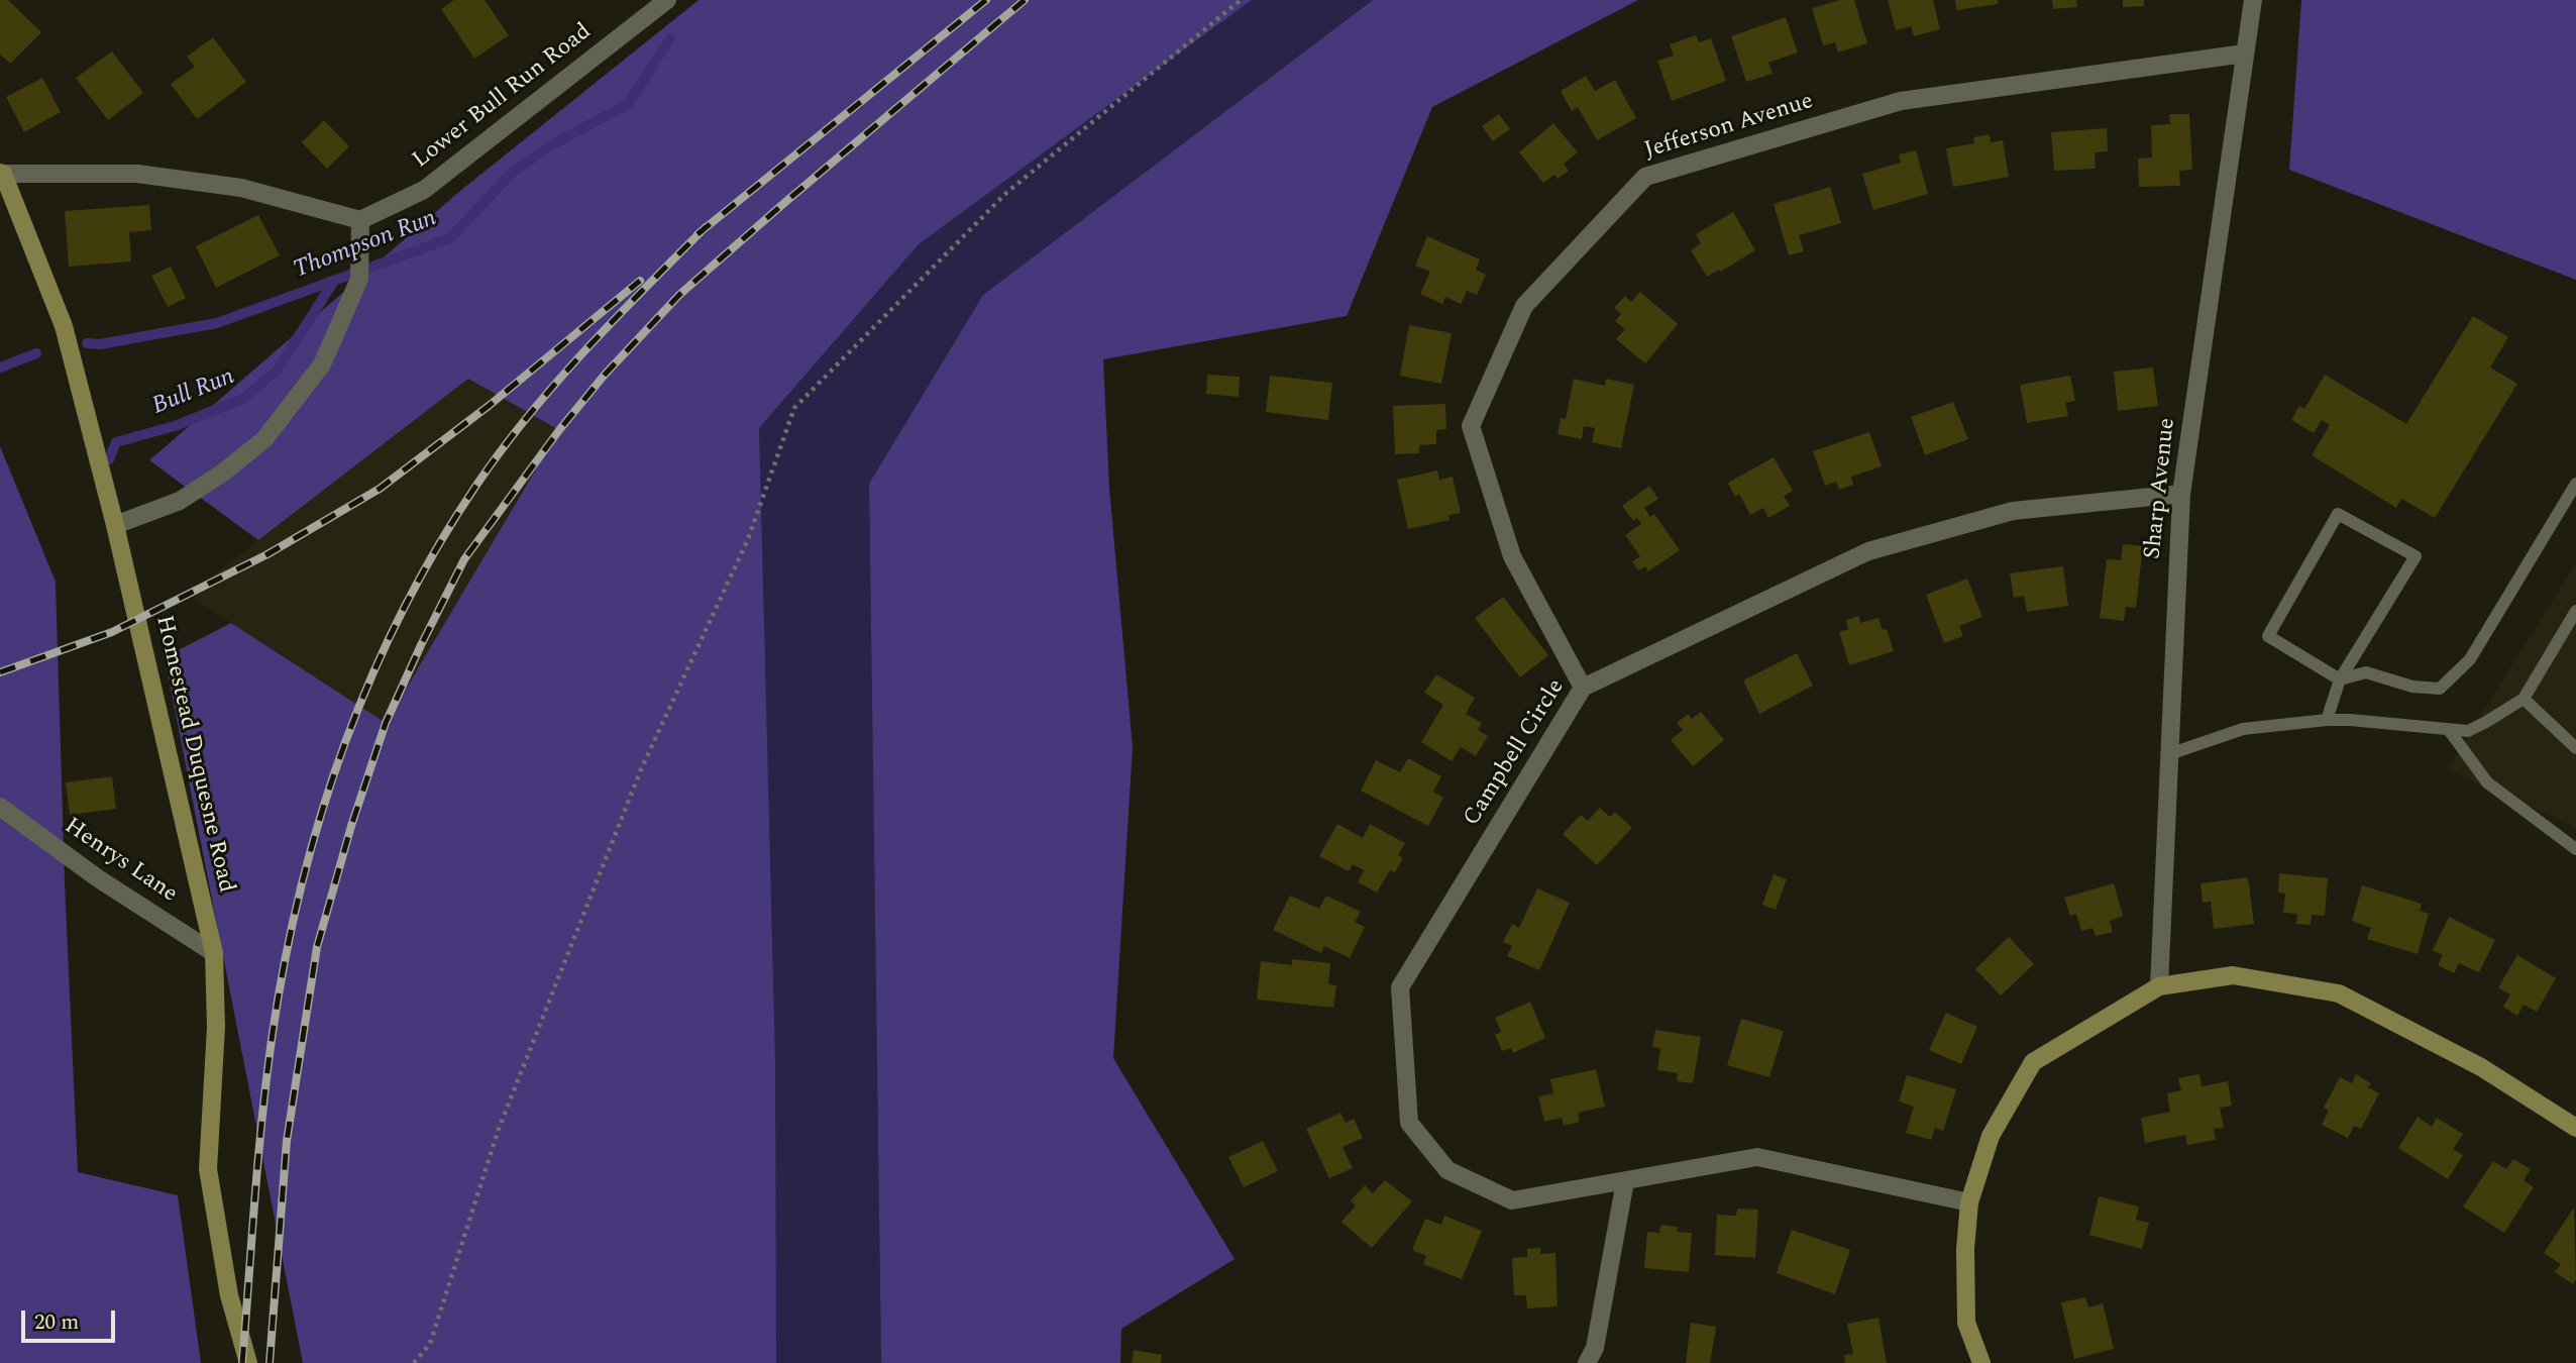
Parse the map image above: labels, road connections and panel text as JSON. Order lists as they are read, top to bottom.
{
  "streets": {
    "street": [
      "Lower Bull Run Road",
      "Jefferson Avenue",
      "Sharp Avenue",
      "Campbell Circle",
      "Homestead Duquesne Road",
      "Henrys Lane"
    ]
  },
  "crossings": [
    ["Jefferson Avenue", "Sharp Avenue"],
    ["Jefferson Avenue", "Campbell Circle"],
    ["Sharp Avenue", "Campbell Circle"],
    ["Homestead Duquesne Road", "Henrys Lane"]
  ],
  "water": ["Thompson Run", "Bull Run"],
  "scale_bar": "20 m"
}
